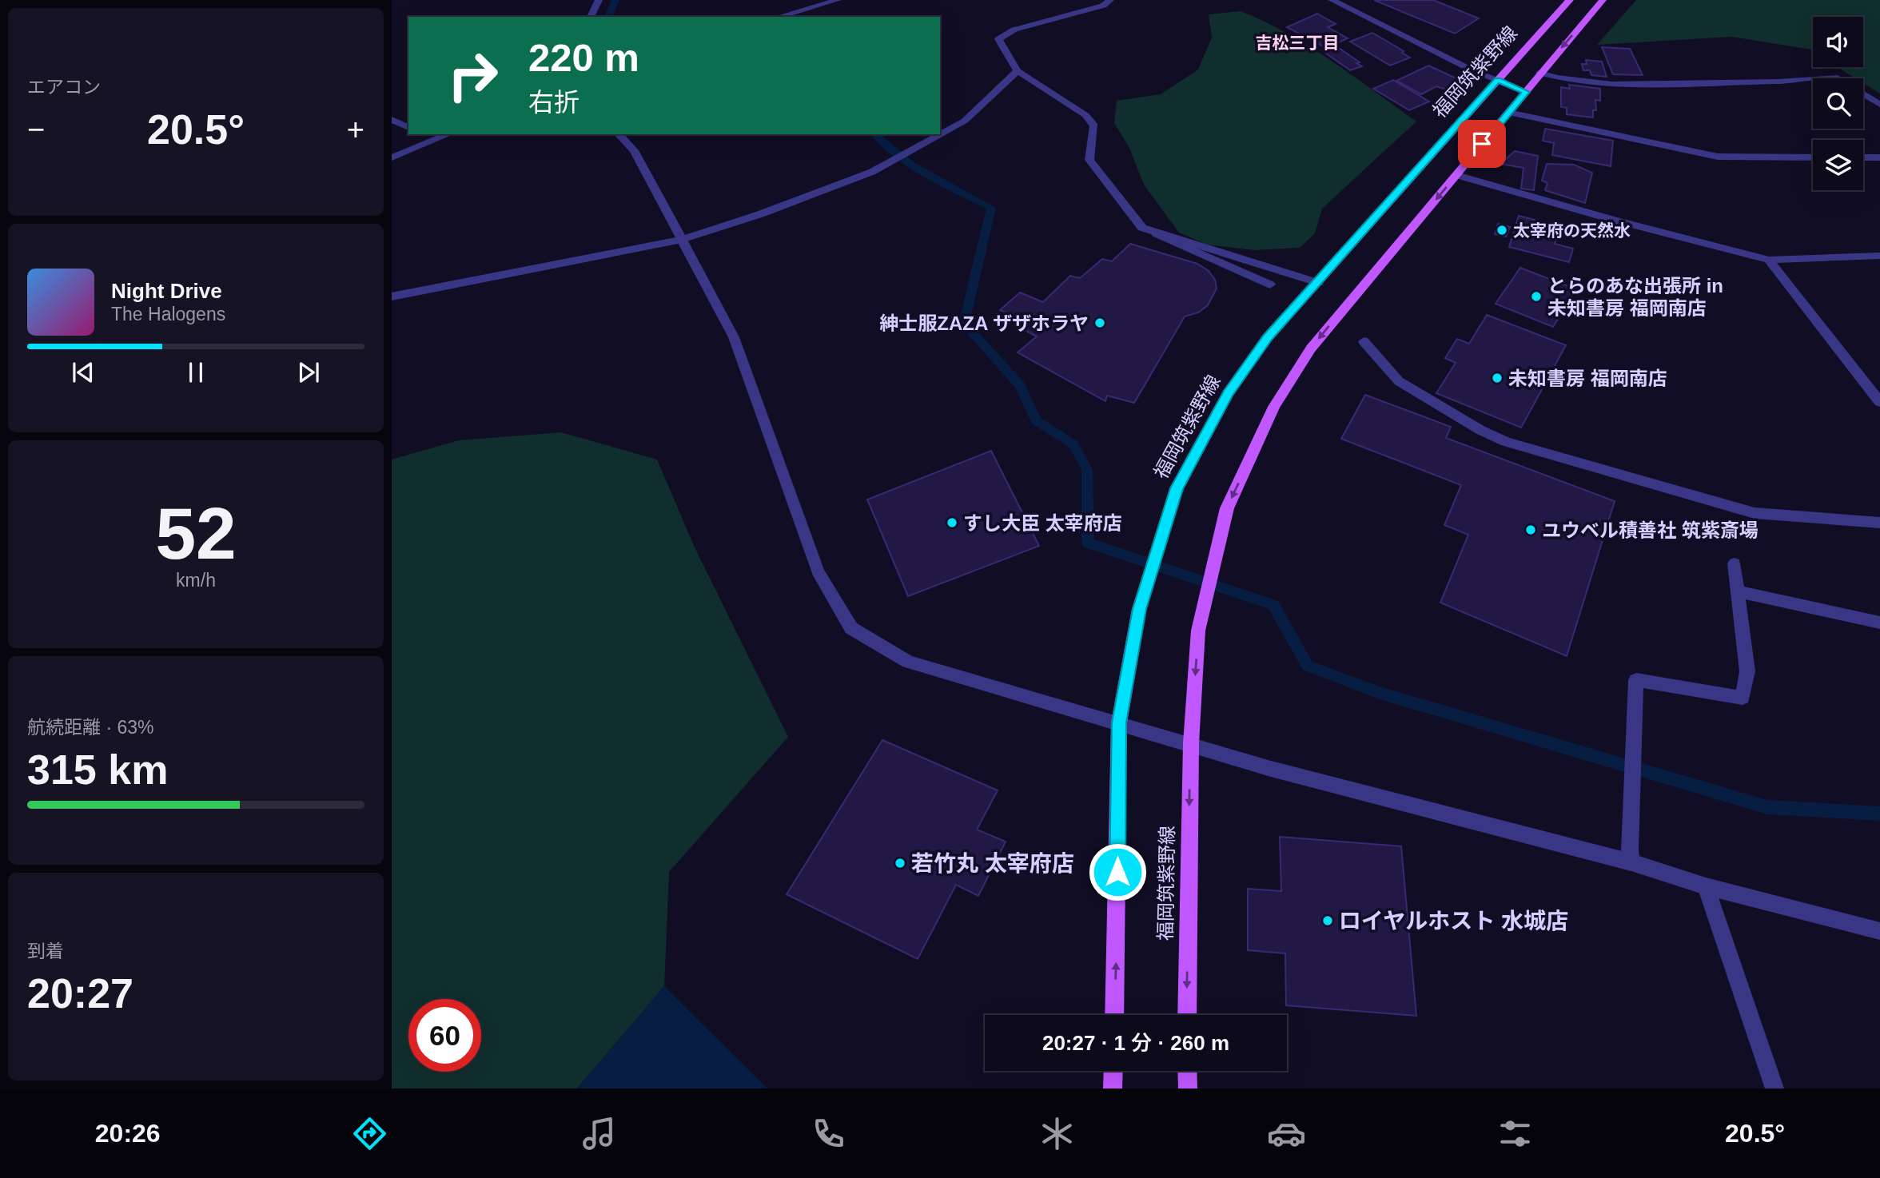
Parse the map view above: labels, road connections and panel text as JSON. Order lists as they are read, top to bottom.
{
  "streets": {
    "main road": ["福岡筑紫野線"]
  },
  "districts": ["吉松三丁目"],
  "places": [
    "太宰府の天然水",
    "とらのあな出張所 in 未知書房 福岡南店",
    "紳士服ZAZA ザザホラヤ",
    "未知書房 福岡南店",
    "すし大臣 太宰府店",
    "ユウベル積善社 筑紫斎場",
    "若竹丸 太宰府店",
    "ロイヤルホスト 水城店"
  ],
  "page": {
    "tile": [
      "エアコン",
      ["52", "km/h"],
      ["航続距離 · 63%", "315 km"],
      ["到着", "20:27"]
    ],
    "turn": ["220 m", "右折"],
    "heat": ["−", "20.5°", "+"],
    "song": ["Night Drive", "The Halogens"],
    "limit": "60",
    "trip": "20:27 · 1 分 · 260 m",
    "tabs": ["20:26", "20.5°"]
  }
}
